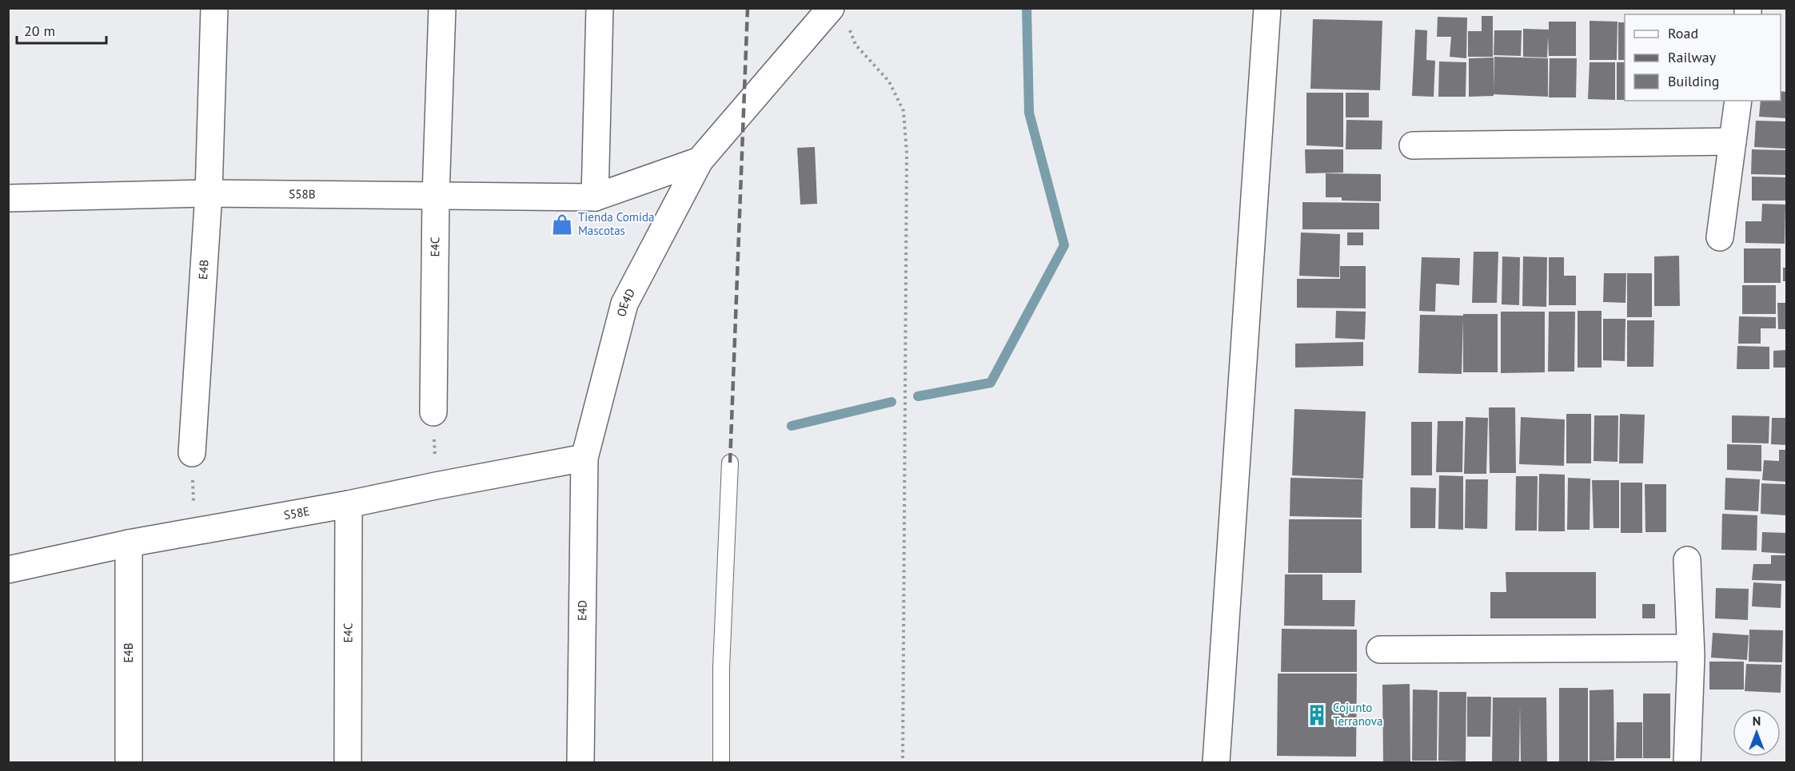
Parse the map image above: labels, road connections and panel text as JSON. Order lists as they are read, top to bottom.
{
  "streets": {
    "street": [
      "S58B",
      "E4C",
      "E4B",
      "OE4D",
      "S58E",
      "E4D"
    ]
  },
  "crossings": [
    ["S58B", "E4C"],
    ["S58B", "E4B"],
    ["S58B", "OE4D"],
    ["E4C", "S58E"],
    ["E4B", "S58E"],
    ["OE4D", "S58E"],
    ["OE4D", "E4D"],
    ["S58E", "E4D"]
  ],
  "places": {
    "shop": ["Tienda Comida Mascotas"],
    "building": ["Cojunto Terranova"]
  },
  "legend": ["Road", "Railway", "Building"],
  "scale_bar": "20 m",
  "north": "top"
}
